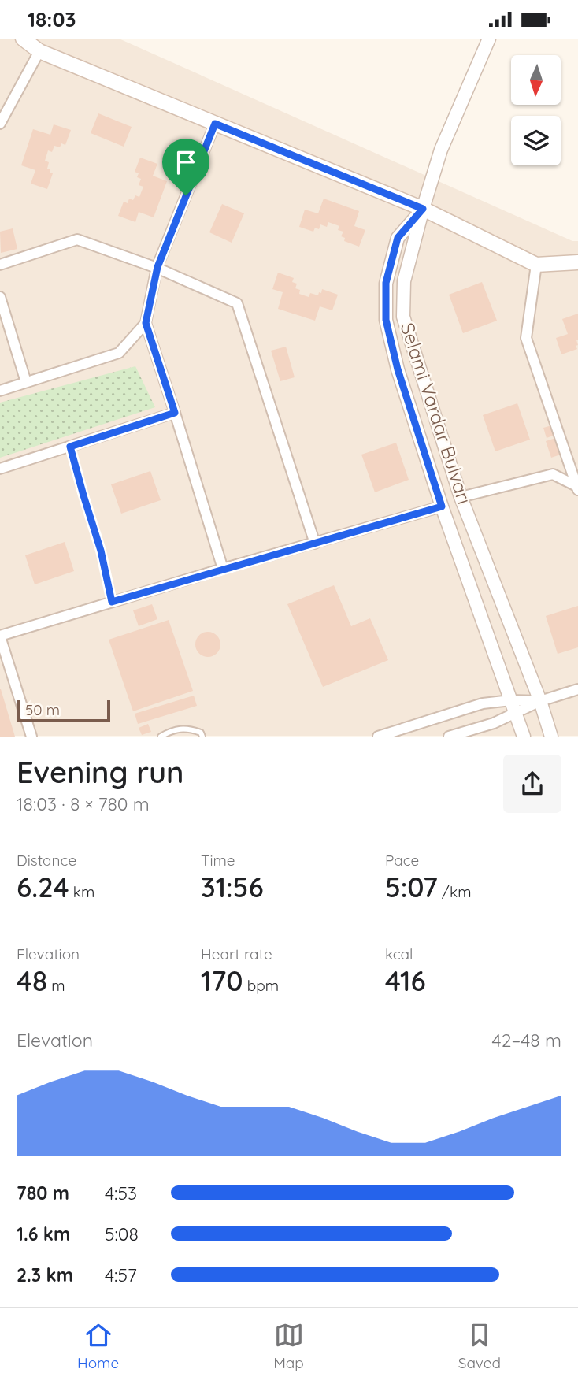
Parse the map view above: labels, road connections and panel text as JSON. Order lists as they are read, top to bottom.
{
  "streets": {
    "street": ["Selami Vardar Bulvarı"]
  },
  "scale_bar": "50 m",
  "north": "bottom",
  "page": {
    "status": "18:03",
    "scale": "50 m",
    "heading": ["Evening run", "18:03 · 8 × 780 m"],
    "stats": [
      ["Distance", "6.24 km"],
      ["Time", "31:56"],
      ["Pace", "5:07 /km"],
      ["Elevation", "48 m"],
      ["Heart rate", "170 bpm"],
      ["kcal", "416"]
    ],
    "chart": ["Elevation", "42–48 m"],
    "list": [
      {
        "name": "780 m",
        "note": "4:53"
      },
      {
        "name": "1.6 km",
        "note": "5:08"
      },
      {
        "name": "2.3 km",
        "note": "4:57"
      }
    ],
    "tabs": ["Home", "Map", "Saved"]
  }
}
